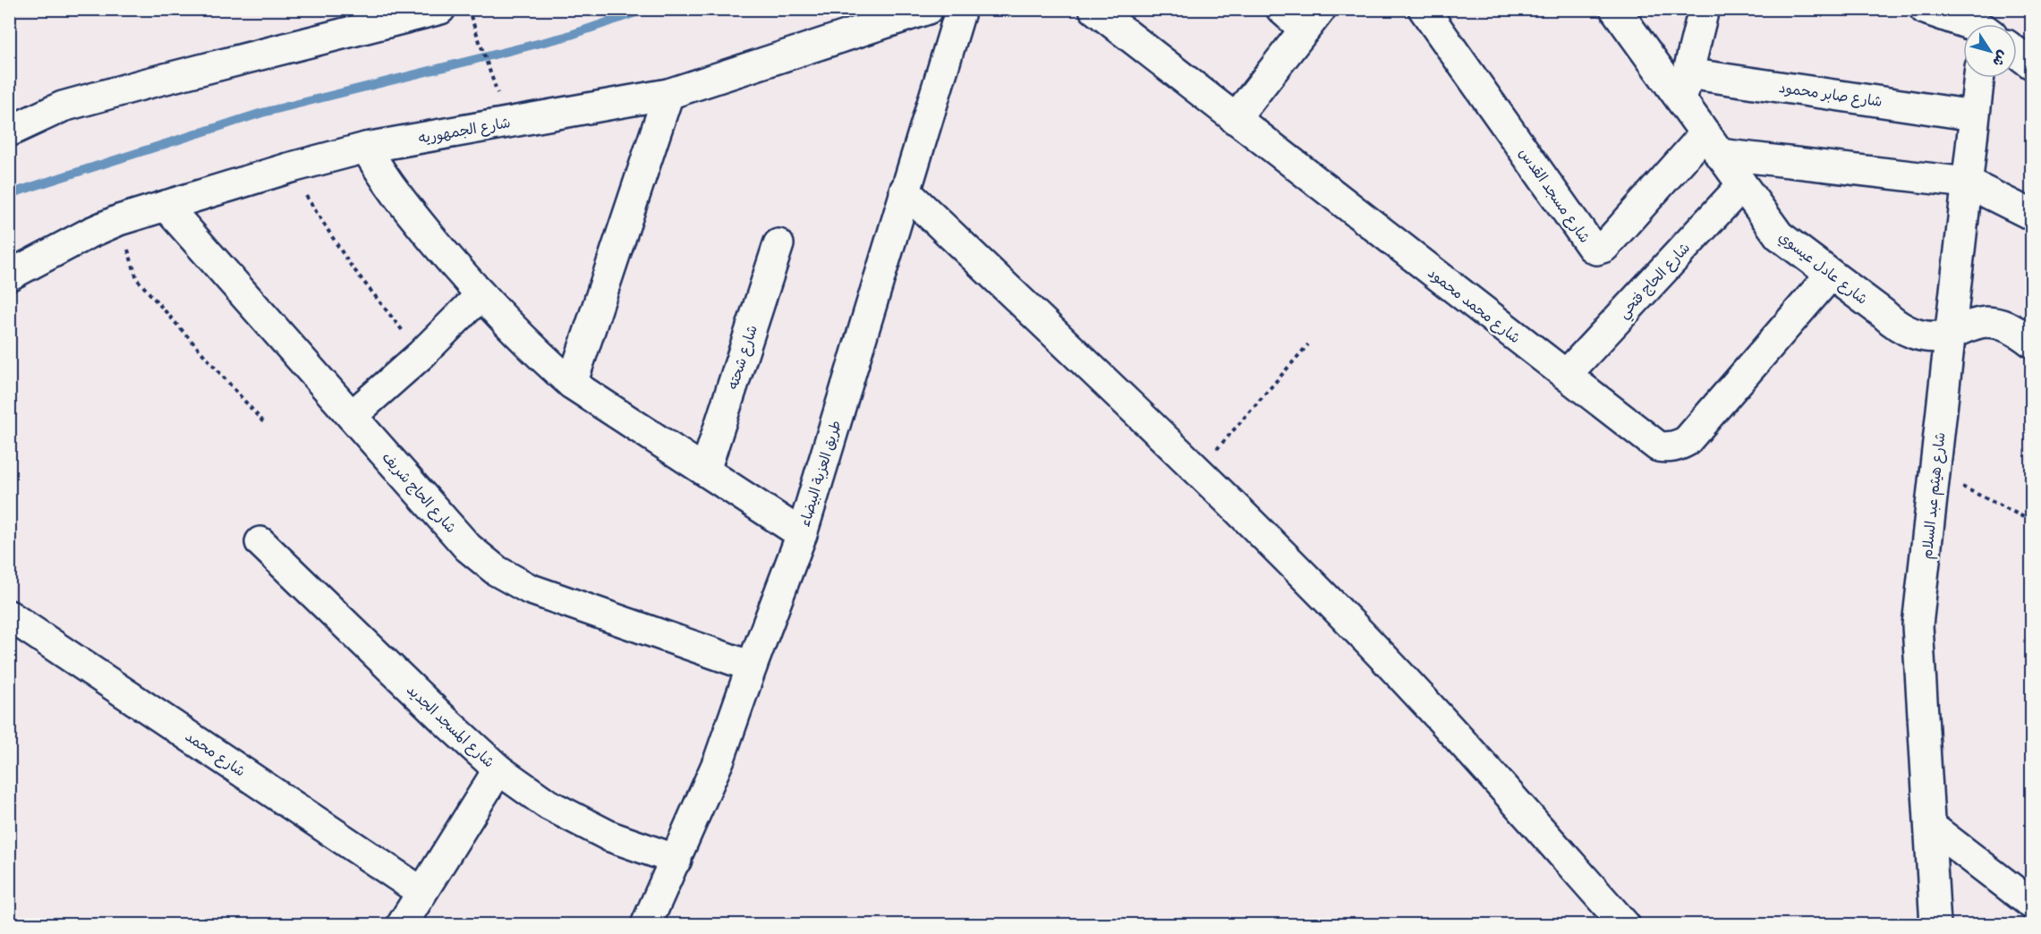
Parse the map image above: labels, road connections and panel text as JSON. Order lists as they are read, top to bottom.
{
  "streets": {
    "street": [
      "شارع صابر محمود",
      "شارع الجمهوريه",
      "شارع مسجد القدس",
      "شارع عادل عيسوي",
      "شارع الحاج فتحي",
      "شارع محمد محمود",
      "شارع شحته",
      "طريق العزبة البيضاء",
      "شارع الحاج شريف",
      "شارع هيثم عبد السلام",
      "شارع المسجد الجديد",
      "شارع محمد"
    ]
  },
  "crossings": [
    ["شارع صابر محمود", "شارع عادل عيسوي"],
    ["شارع صابر محمود", "شارع هيثم عبد السلام"],
    ["شارع الجمهوريه", "شارع الحاج شريف"],
    ["شارع مسجد القدس", "شارع عادل عيسوي"],
    ["شارع عادل عيسوي", "شارع الحاج فتحي"],
    ["شارع عادل عيسوي", "شارع محمد محمود"],
    ["شارع عادل عيسوي", "شارع هيثم عبد السلام"],
    ["شارع الحاج فتحي", "شارع محمد محمود"],
    ["طريق العزبة البيضاء", "شارع الحاج شريف"],
    ["طريق العزبة البيضاء", "شارع المسجد الجديد"]
  ],
  "north": "bottom right"
}
